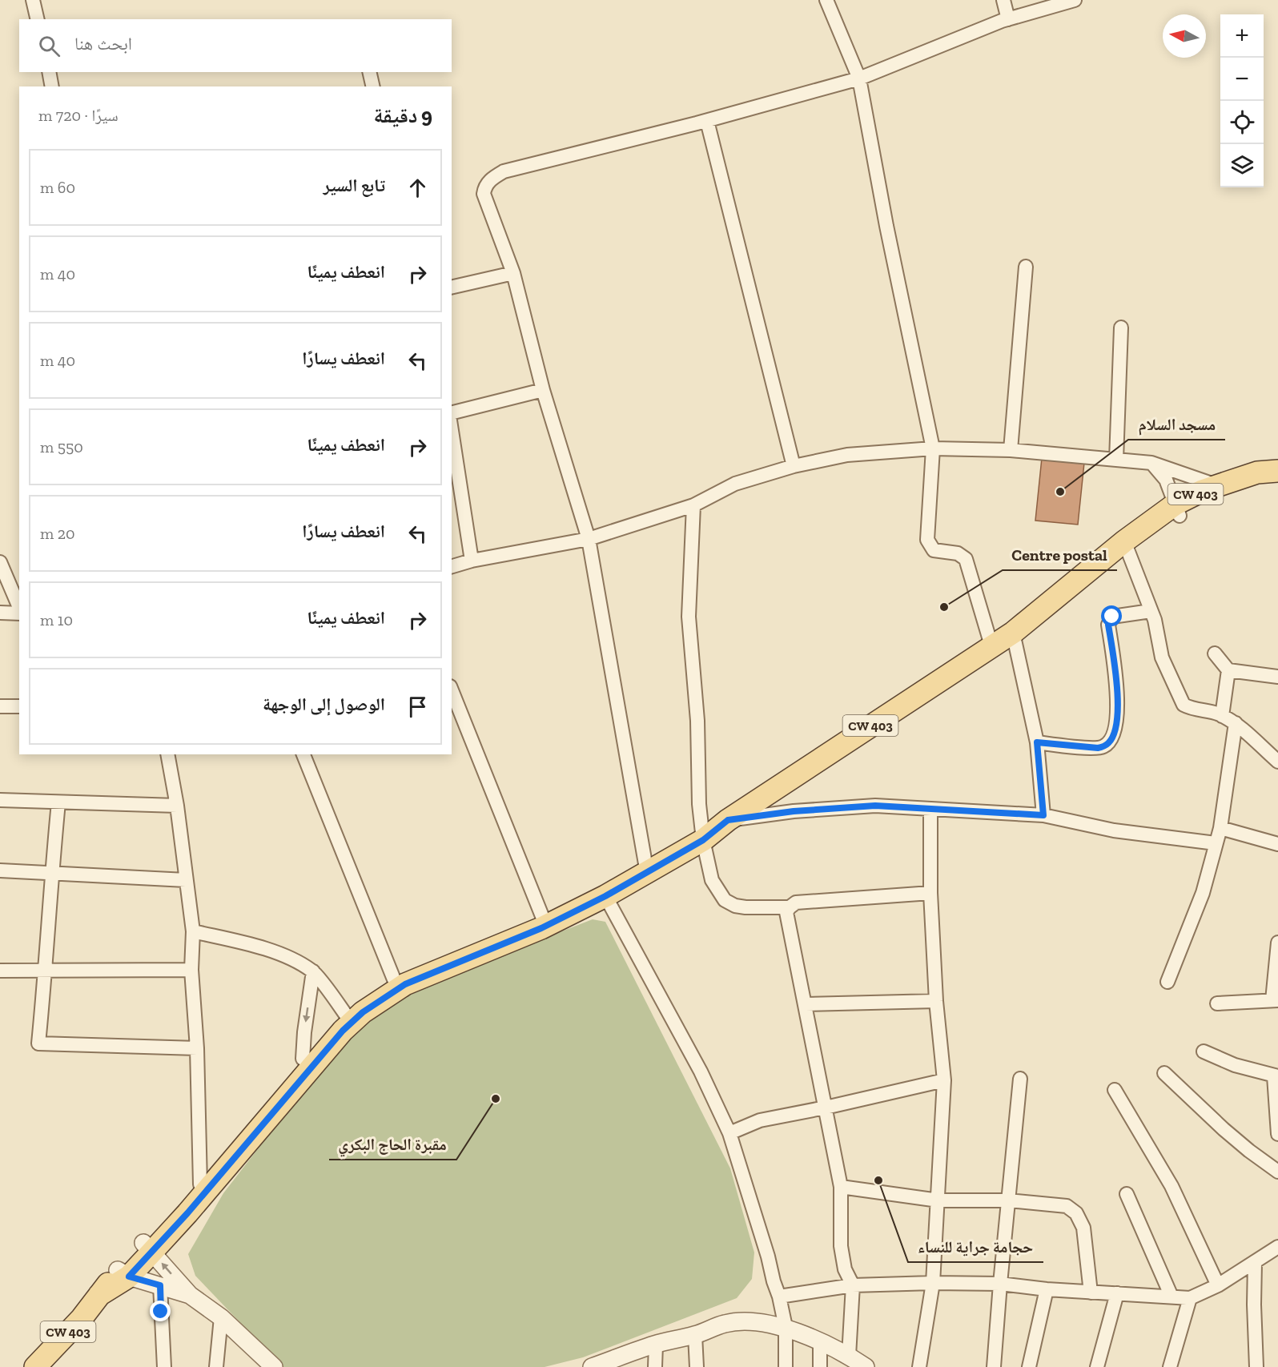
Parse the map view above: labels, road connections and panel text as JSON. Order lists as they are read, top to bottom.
{
  "streets": {
    "main road": ["CW 403"]
  },
  "places": [
    "مسجد السلام",
    "Centre postal",
    "مقبرة الحاج البكري",
    "حجامة جراية للنساء"
  ],
  "north": "left",
  "page": {
    "map_buttons": ["+", "−"],
    "search": "ابحث هنا",
    "heading": ["9 دقيقة", "سيرًا · 720 m"],
    "list": [
      ["تابع السير", "60 m"],
      ["انعطف يمينًا", "40 m"],
      ["انعطف يسارًا", "40 m"],
      ["انعطف يمينًا", "550 m"],
      ["انعطف يسارًا", "20 m"],
      ["انعطف يمينًا", "10 m"],
      "الوصول إلى الوجهة"
    ]
  }
}
